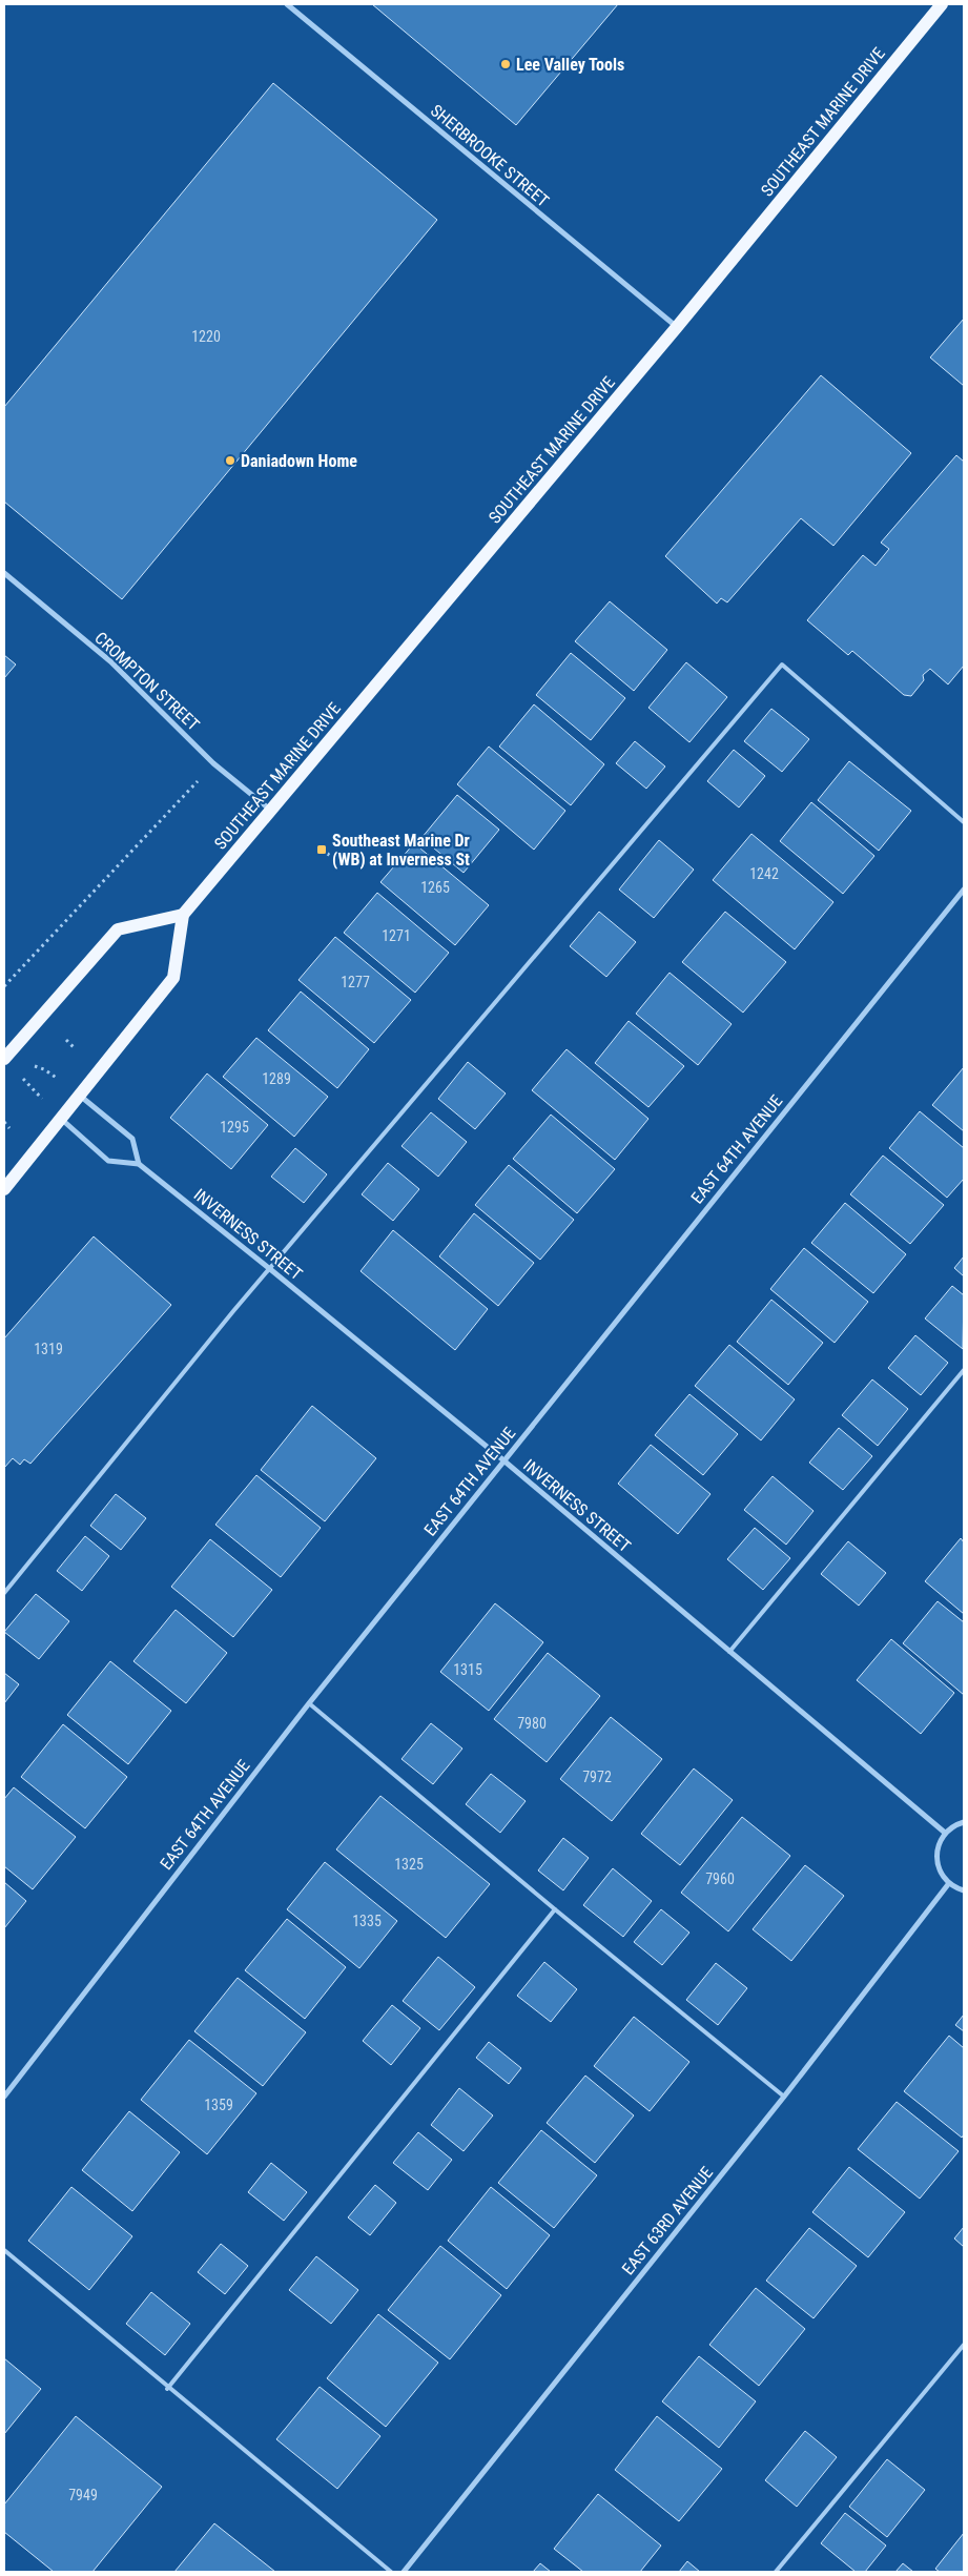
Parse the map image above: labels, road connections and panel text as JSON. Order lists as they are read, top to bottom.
{
  "streets": {
    "main road": ["SOUTHEAST MARINE DRIVE"],
    "street": [
      "SHERBROOKE STREET",
      "CROMPTON STREET",
      "EAST 64TH AVENUE",
      "INVERNESS STREET",
      "EAST 63RD AVENUE"
    ]
  },
  "crossings": [
    ["SOUTHEAST MARINE DRIVE", "SHERBROOKE STREET"],
    ["SOUTHEAST MARINE DRIVE", "CROMPTON STREET"],
    ["EAST 64TH AVENUE", "INVERNESS STREET"]
  ],
  "places": {
    "other": ["Lee Valley Tools", "Daniadown Home"],
    "transit": ["Southeast Marine Dr (WB) at Inverness St"]
  },
  "house_numbers": [
    "1220",
    "1242",
    "1265",
    "1271",
    "1277",
    "1289",
    "1295",
    "1319",
    "1315",
    "7980",
    "7972",
    "1325",
    "7960",
    "1335",
    "1359",
    "7949"
  ]
}
